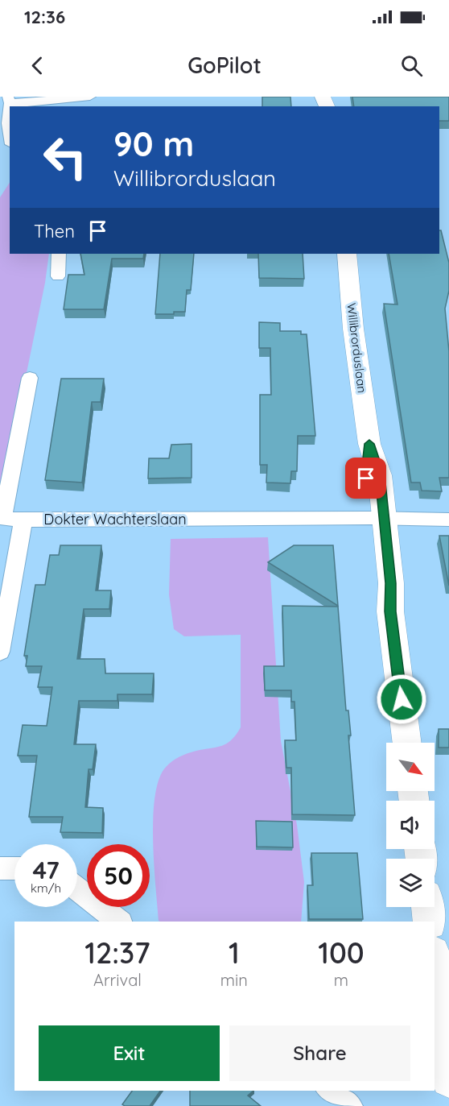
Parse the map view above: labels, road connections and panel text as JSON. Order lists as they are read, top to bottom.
{
  "streets": {
    "main road": ["Willibrorduslaan"],
    "street": ["Dokter Wachterslaan"]
  },
  "crossings": [
    ["Willibrorduslaan", "Dokter Wachterslaan"]
  ],
  "north": "bottom right",
  "page": {
    "status": "12:36",
    "header": "GoPilot",
    "turn": ["90 m", "Willibrorduslaan"],
    "then": "Then",
    "speed": "47 km/h",
    "limit": "50",
    "eta": [
      "12:37",
      "Arrival",
      "1",
      "min",
      "100",
      "m"
    ],
    "buttons": ["Exit", "Share"]
  }
}
